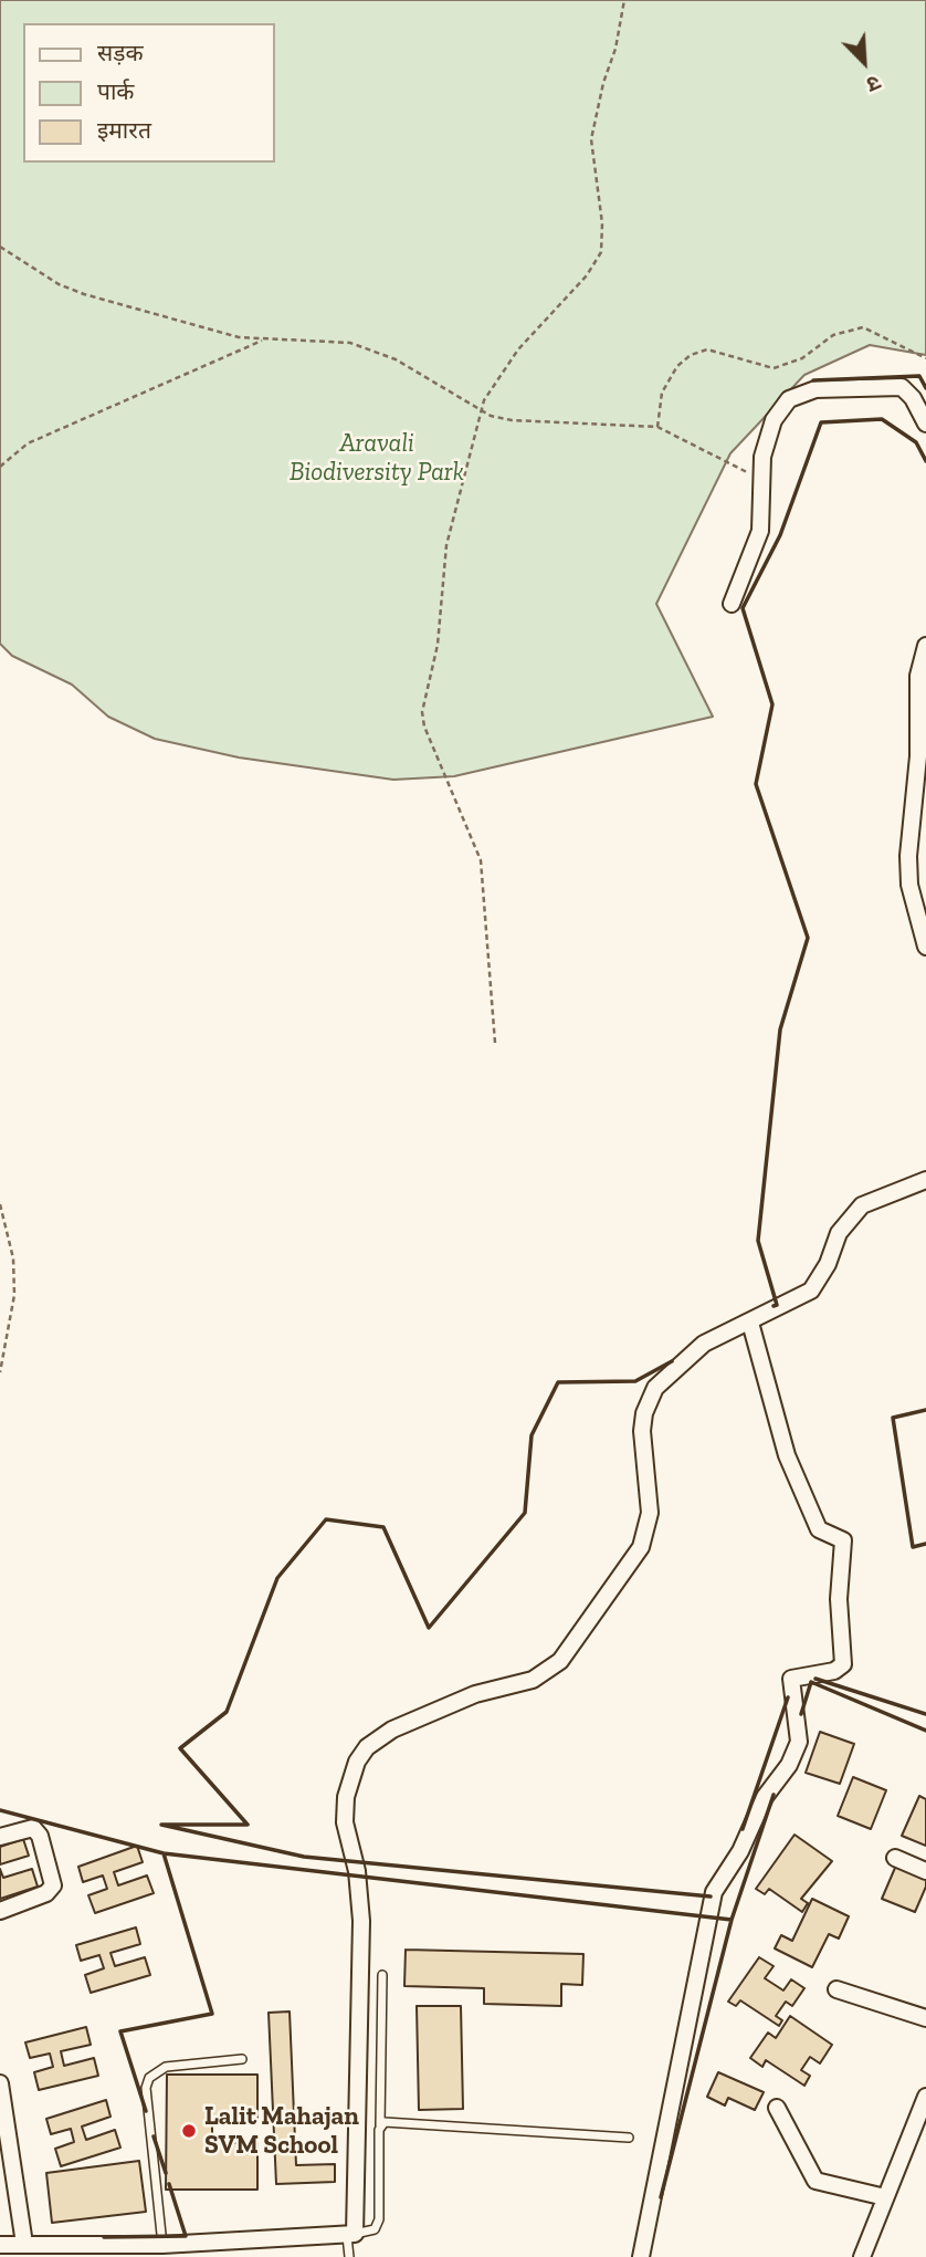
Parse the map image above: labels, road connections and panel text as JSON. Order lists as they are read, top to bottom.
{
  "parks": ["Aravali Biodiversity Park"],
  "places": ["Lalit Mahajan SVM School"],
  "legend": ["सड़क", "पार्क", "इमारत"],
  "north": "bottom right"
}
